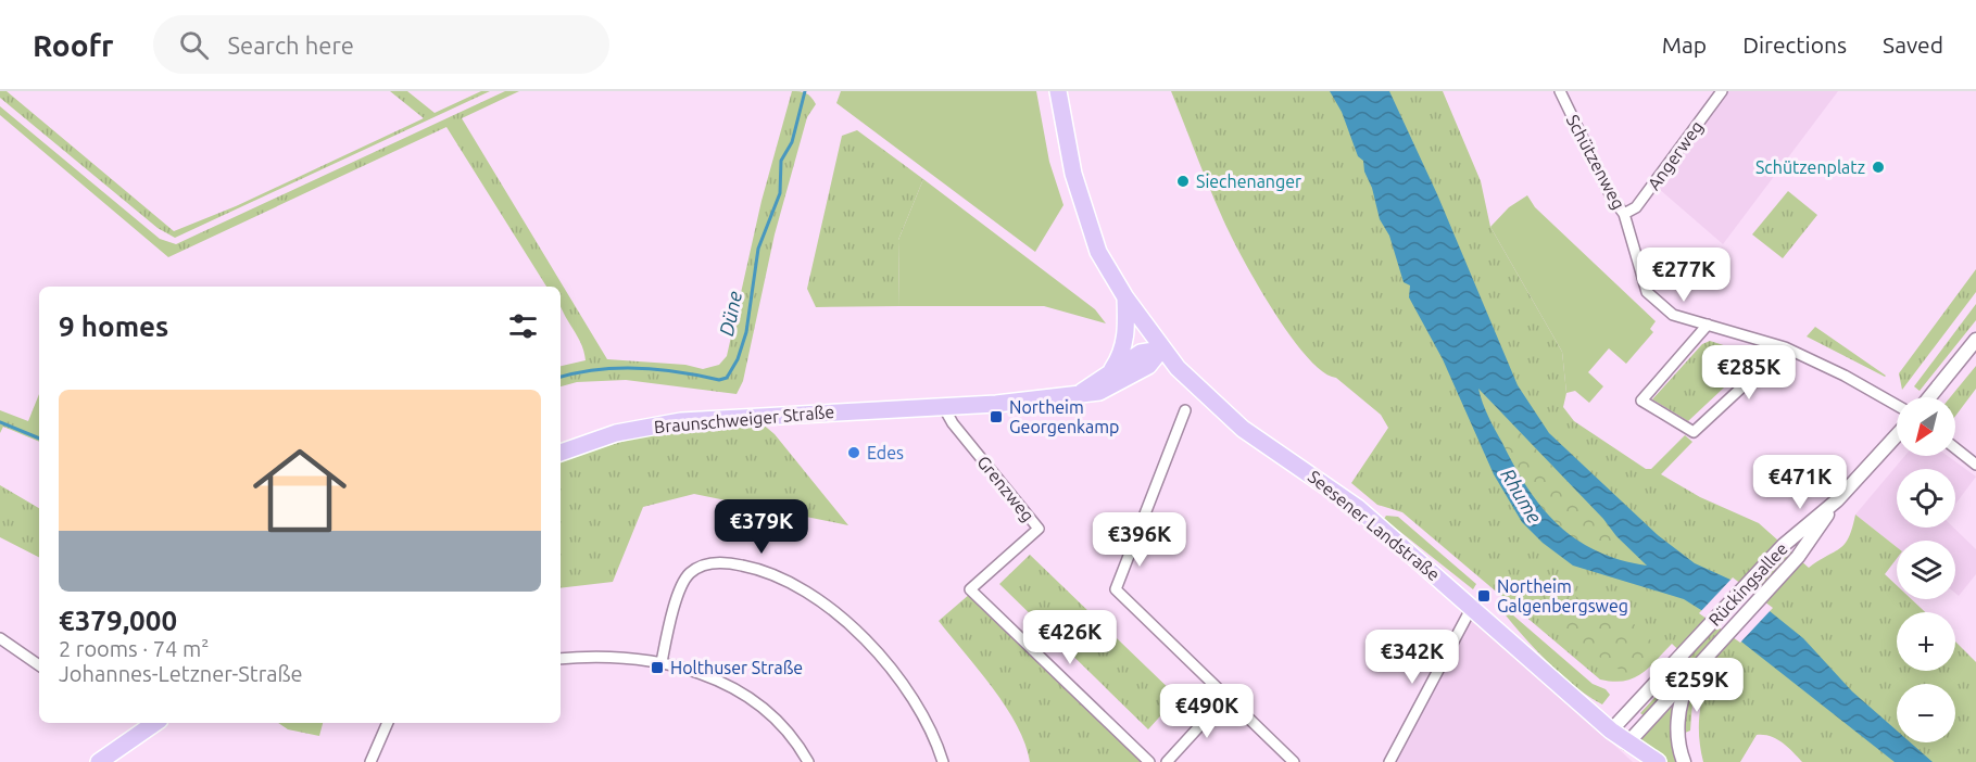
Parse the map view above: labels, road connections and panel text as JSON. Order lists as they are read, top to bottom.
{
  "streets": {
    "main road": ["Braunschweiger Straße", "Seesener Landstraße"],
    "street": [
      "Angerweg",
      "Schützenweg",
      "Grenzweg",
      "Rückingsallee"
    ]
  },
  "crossings": [
    ["Angerweg", "Schützenweg"],
    ["Braunschweiger Straße", "Grenzweg"],
    ["Seesener Landstraße", "Rückingsallee"]
  ],
  "water": ["Düne", "Rhume"],
  "places": {
    "other": ["Schützenplatz", "Siechenanger", "Edes"],
    "transit": ["Northeim Georgenkamp", "Northeim Galgenbergsweg", "Holthuser Straße"]
  },
  "north": "bottom left",
  "page": {
    "header": "Roofr",
    "search": "Search here",
    "nav": ["Map", "Directions", "Saved"],
    "price": [
      "€277K",
      "€285K",
      "€471K",
      "€379K",
      "€396K",
      "€426K",
      "€342K",
      "€259K",
      "€490K"
    ],
    "heading": "9 homes",
    "list": [
      {
        "name": "€379,000",
        "note": "2 rooms · 74 m² · Johannes-Letzner-Straße"
      }
    ],
    "map_buttons": ["+", "−"]
  }
}
